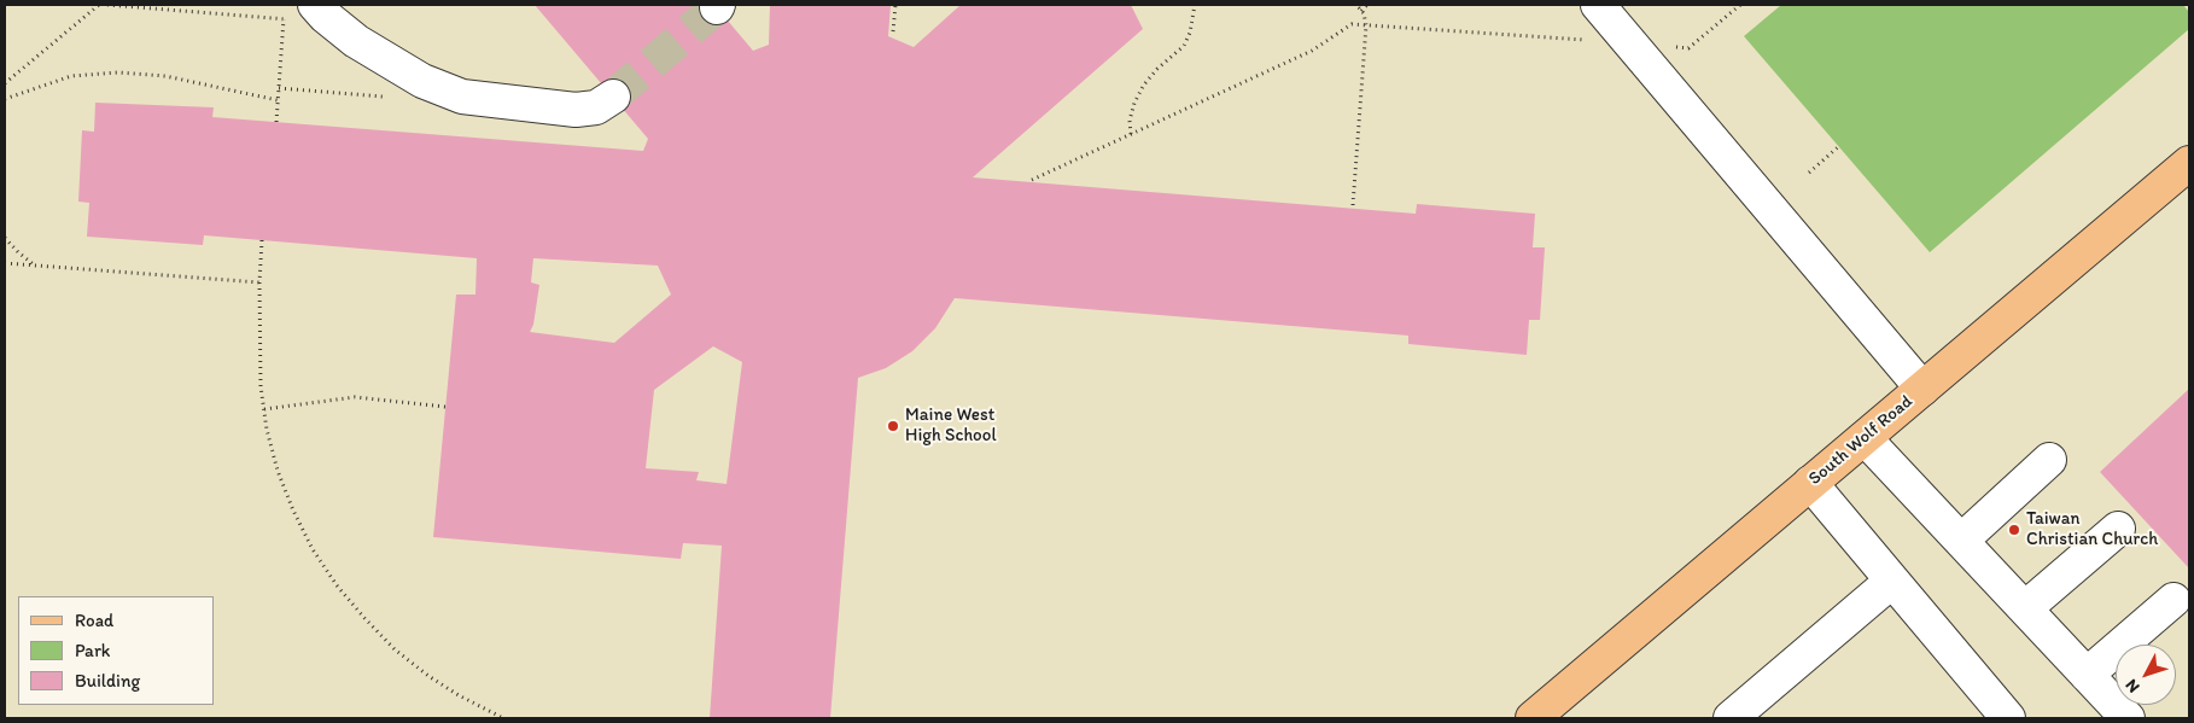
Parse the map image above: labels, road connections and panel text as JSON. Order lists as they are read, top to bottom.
{
  "streets": {
    "main road": ["South Wolf Road"]
  },
  "places": ["Maine West High School", "Taiwan Christian Church"],
  "legend": ["Road", "Park", "Building"],
  "north": "bottom left"
}
